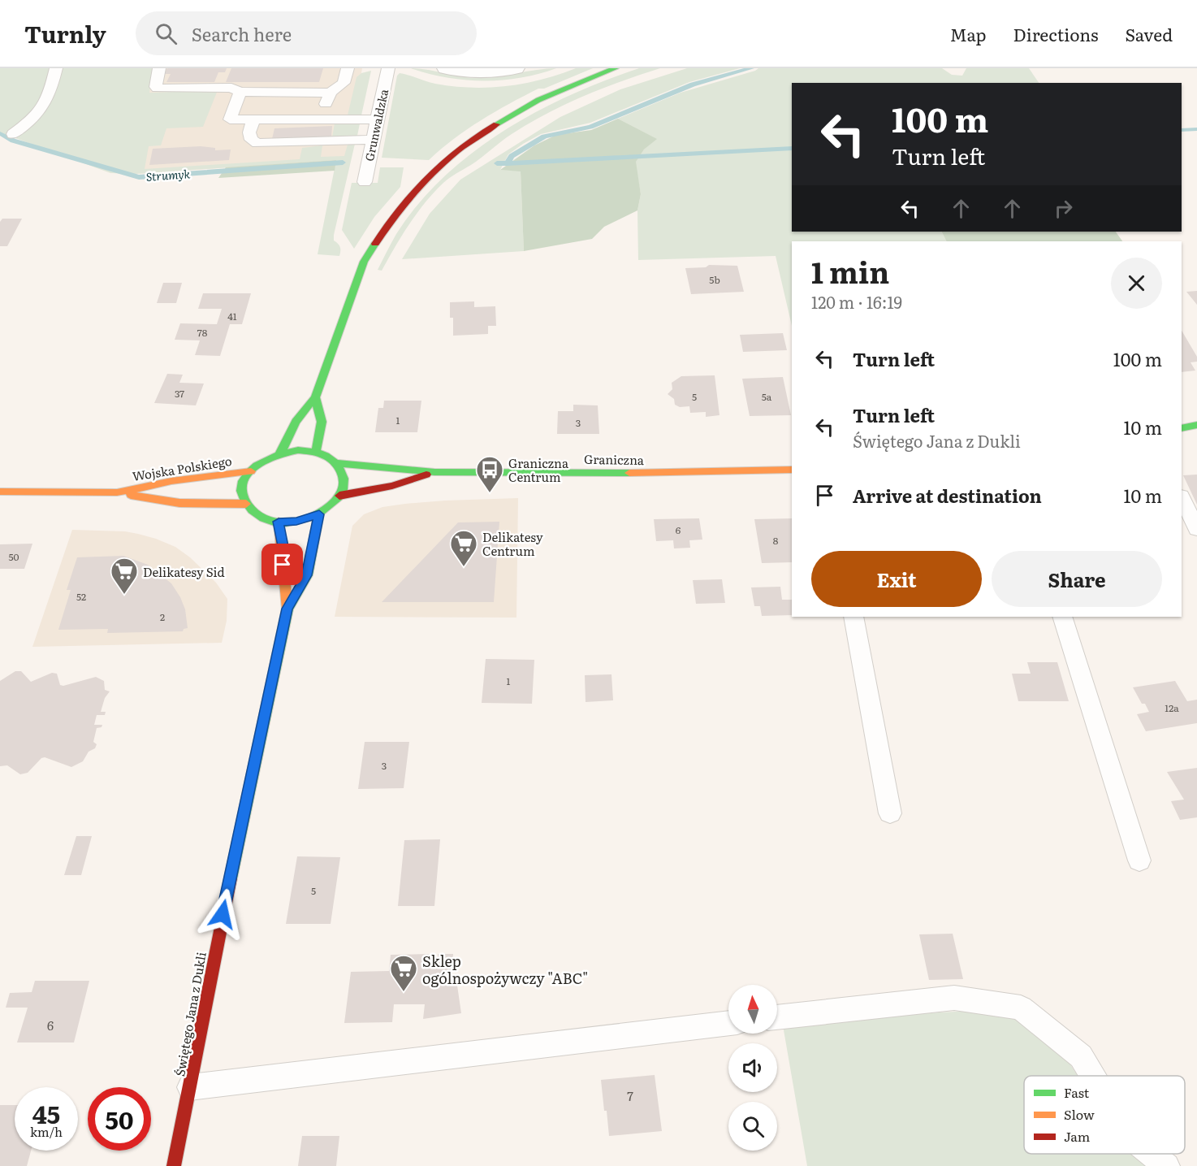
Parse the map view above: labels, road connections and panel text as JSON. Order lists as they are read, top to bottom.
{
  "streets": {
    "main road": ["Graniczna", "Wojska Polskiego", "Świętego Jana z Dukli"],
    "lane": ["Grunwaldzka"]
  },
  "crossings": [
    ["Graniczna", "Wojska Polskiego"],
    ["Graniczna", "Świętego Jana z Dukli"],
    ["Wojska Polskiego", "Świętego Jana z Dukli"]
  ],
  "water": ["Strumyk"],
  "places": {
    "bus stop": ["Graniczna Centrum"],
    "supermarket": ["Delikatesy Centrum", "Delikatesy Sid", "Sklep ogólnospożywczy \"ABC\""]
  },
  "house_numbers": [
    "5b",
    "41",
    "78",
    "37",
    "5",
    "5a",
    "1",
    "3",
    "6",
    "8",
    "50",
    "52",
    "2",
    "1",
    "12a",
    "3",
    "5",
    "6",
    "7"
  ],
  "legend": ["Fast", "Slow", "Jam"],
  "north": "top",
  "page": {
    "header": "Turnly",
    "search": "Search here",
    "nav": ["Map", "Directions", "Saved"],
    "turn": ["100 m", "Turn left"],
    "heading": ["1 min", "120 m · 16:19"],
    "list": [
      {
        "name": "Turn left",
        "value": "100 m"
      },
      {
        "name": "Turn left",
        "note": "Świętego Jana z Dukli",
        "value": "10 m"
      },
      {
        "name": "Arrive at destination",
        "value": "10 m"
      }
    ],
    "buttons": ["Exit", "Share"],
    "speed": "45 km/h",
    "limit": "50"
  }
}
